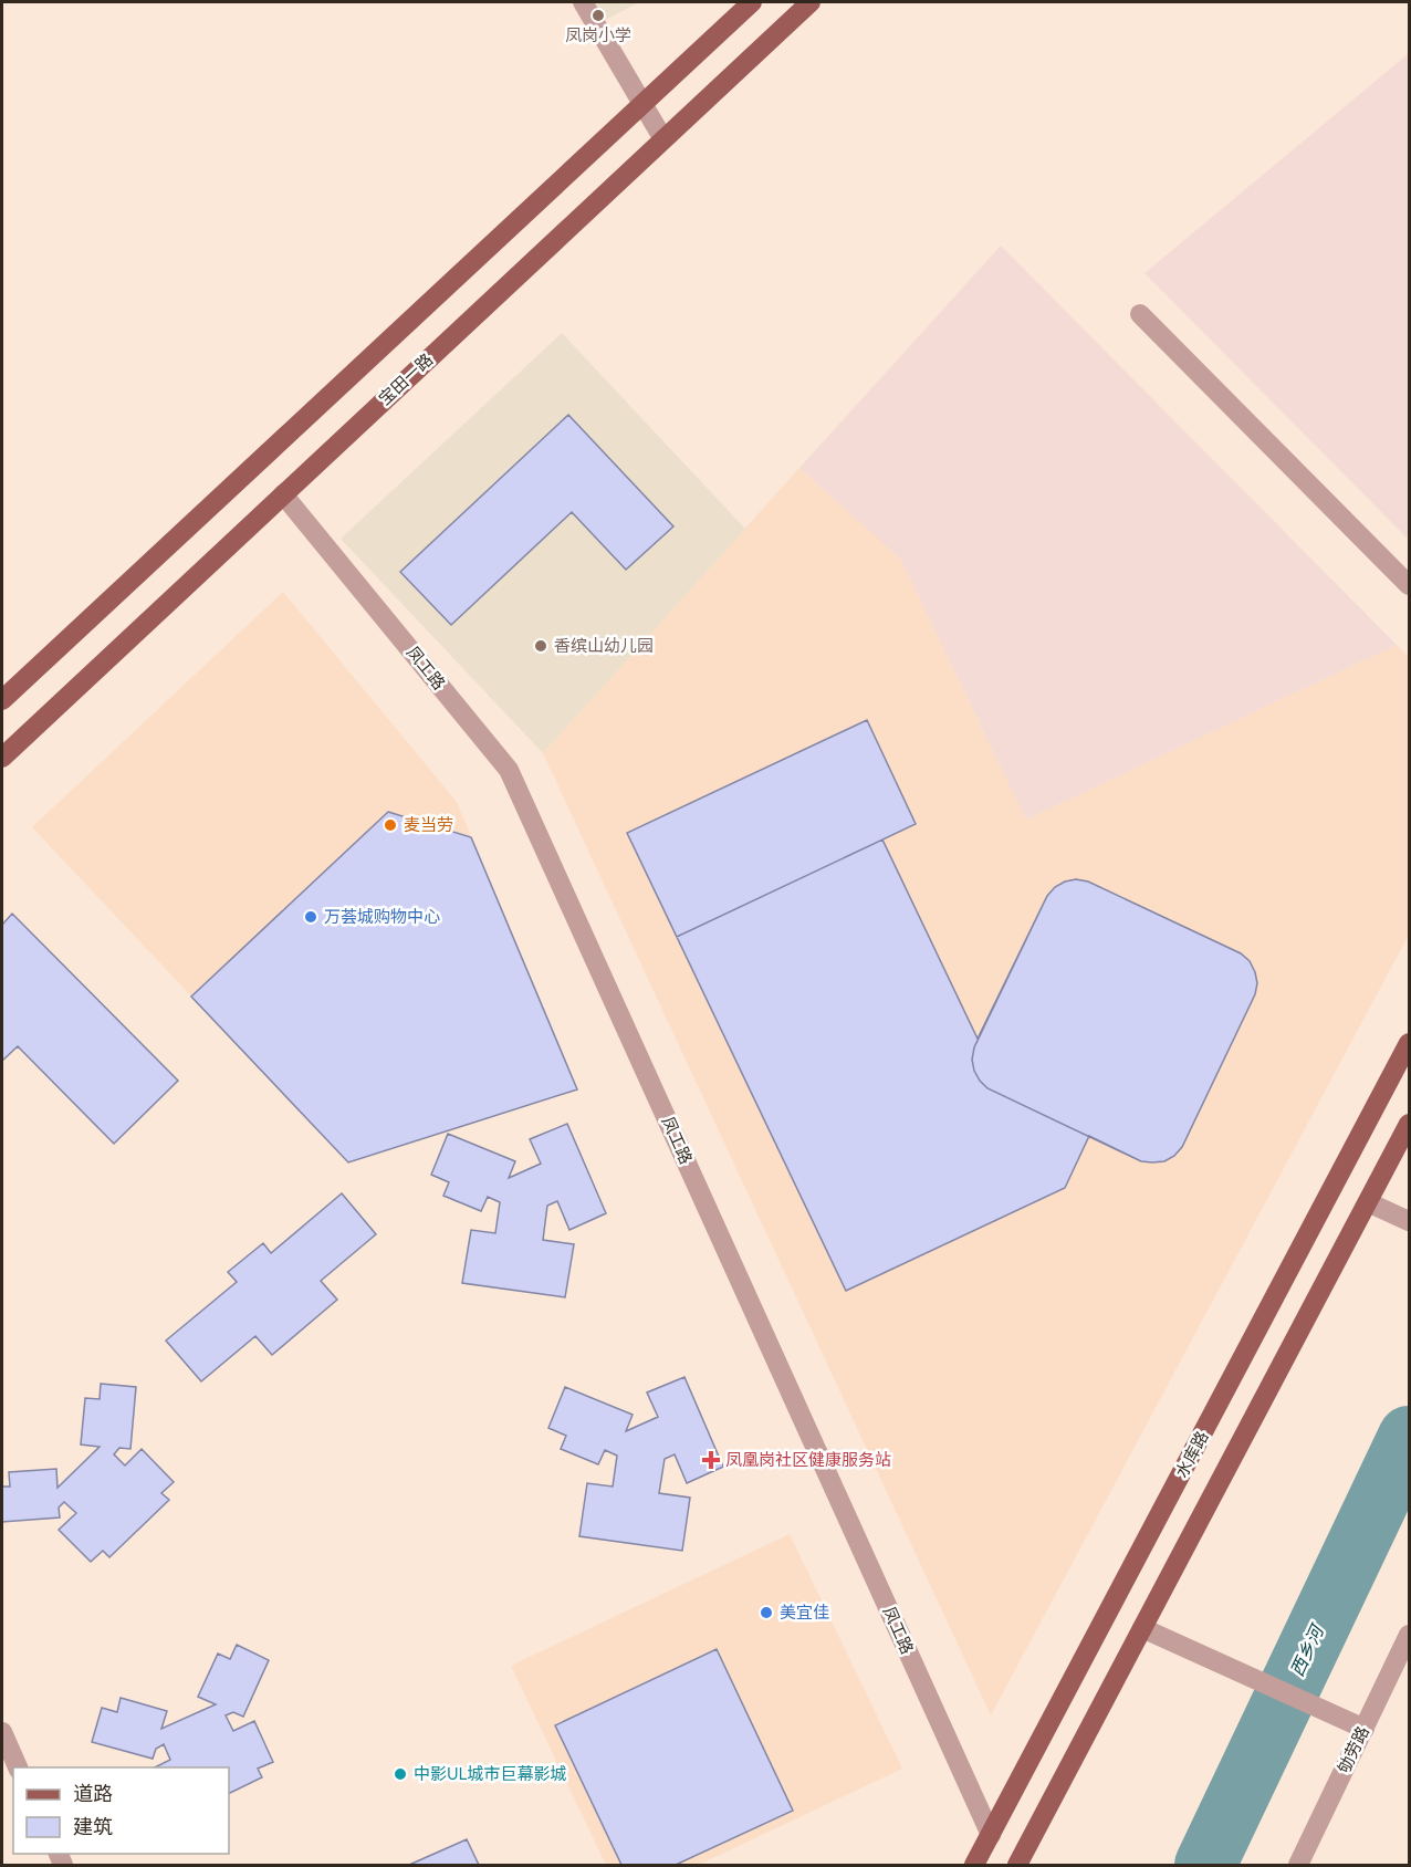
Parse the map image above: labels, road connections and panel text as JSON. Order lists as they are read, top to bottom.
{
  "streets": {
    "main road": ["宝田一路", "水库路"],
    "street": ["凤工路", "劬劳路"]
  },
  "crossings": [
    ["宝田一路", "凤工路"],
    ["凤工路", "水库路"]
  ],
  "water": ["西乡河"],
  "places": {
    "other": [
      "凤岗小学",
      "香缤山幼儿园",
      "麦当劳",
      "万荟城购物中心",
      "美宜佳",
      "中影UL城市巨幕影城"
    ],
    "health": ["凤凰岗社区健康服务站"]
  },
  "legend": ["道路", "建筑"]
}
